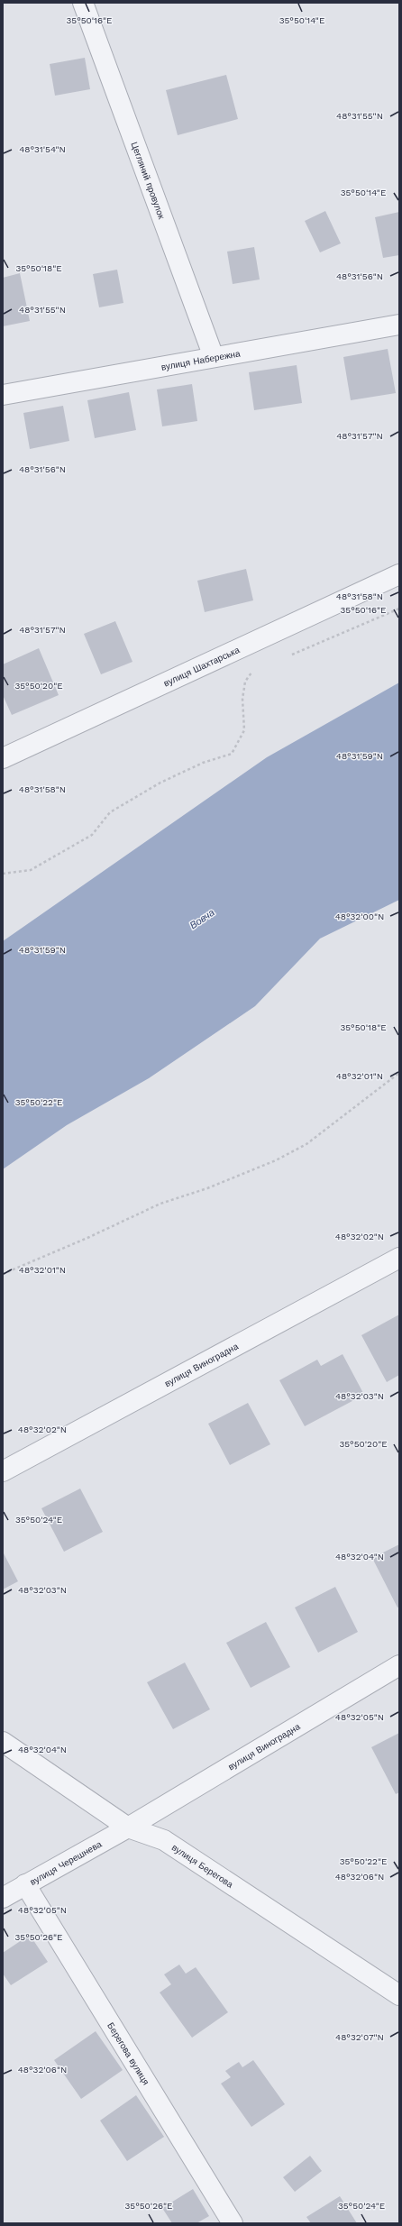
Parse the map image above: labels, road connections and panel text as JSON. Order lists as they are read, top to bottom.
{
  "streets": {
    "street": [
      "Цегляний провулок",
      "вулиця Набережна",
      "вулиця Шахтарська",
      "вулиця Виноградна",
      "вулиця Черешнева",
      "вулиця Берегова",
      "Берегова вулиця"
    ]
  },
  "crossings": [
    ["Цегляний провулок", "вулиця Набережна"],
    ["вулиця Виноградна", "вулиця Черешнева"],
    ["вулиця Виноградна", "вулиця Берегова"],
    ["вулиця Черешнева", "вулиця Берегова"],
    ["вулиця Черешнева", "Берегова вулиця"]
  ],
  "water": ["Вовча"],
  "coordinates": [
    "35°50'16\"E",
    "35°50'14\"E",
    "48°31'55\"N",
    "48°31'54\"N",
    "35°50'18\"E",
    "48°31'56\"N",
    "48°31'57\"N",
    "48°31'58\"N",
    "35°50'20\"E",
    "48°31'59\"N",
    "48°32'00\"N",
    "48°32'01\"N",
    "35°50'22\"E",
    "48°32'02\"N",
    "48°32'03\"N",
    "35°50'24\"E",
    "48°32'04\"N",
    "48°32'05\"N",
    "48°32'06\"N",
    "35°50'26\"E",
    "48°32'07\"N"
  ]
}
